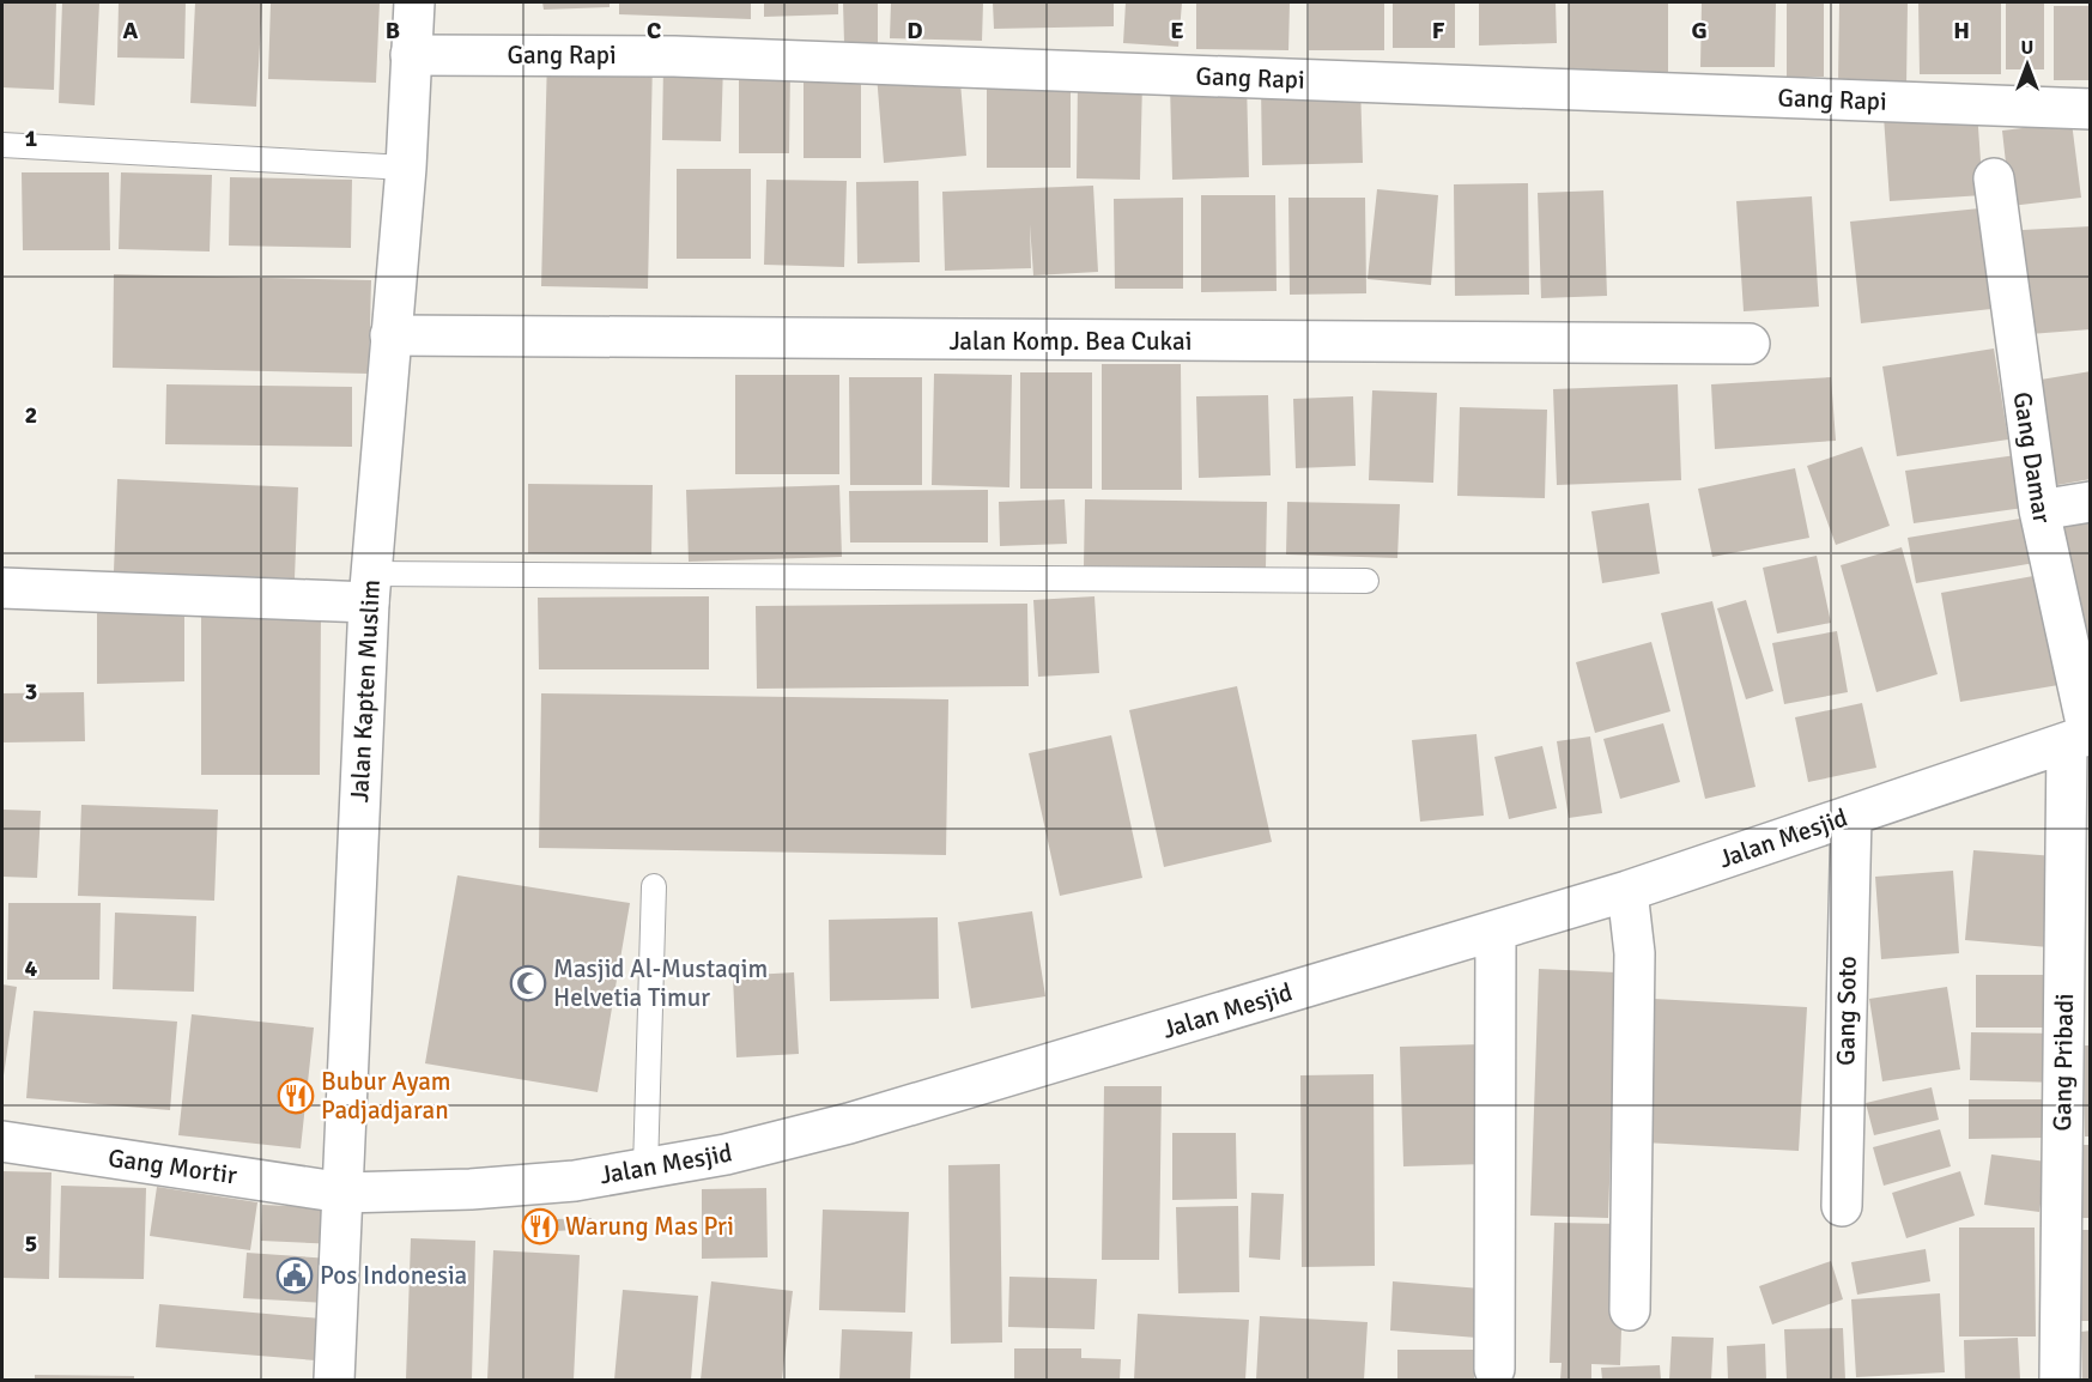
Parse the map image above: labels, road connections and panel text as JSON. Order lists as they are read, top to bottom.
{
  "streets": {
    "street": [
      "Gang Rapi",
      "Jalan Komp. Bea Cukai",
      "Gang Damar",
      "Jalan Kapten Muslim",
      "Jalan Mesjid",
      "Gang Soto",
      "Gang Pribadi",
      "Gang Mortir"
    ]
  },
  "crossings": [
    ["Gang Rapi", "Jalan Kapten Muslim"],
    ["Jalan Komp. Bea Cukai", "Jalan Kapten Muslim"],
    ["Gang Damar", "Jalan Mesjid"],
    ["Gang Damar", "Gang Pribadi"],
    ["Jalan Kapten Muslim", "Jalan Mesjid"],
    ["Jalan Kapten Muslim", "Gang Mortir"],
    ["Jalan Mesjid", "Gang Soto"],
    ["Jalan Mesjid", "Gang Pribadi"],
    ["Jalan Mesjid", "Gang Mortir"]
  ],
  "places": {
    "mosque": ["Masjid Al-Mustaqim Helvetia Timur"],
    "restaurant": ["Bubur Ayam Padjadjaran", "Warung Mas Pri"],
    "public building": ["Pos Indonesia"]
  },
  "north": "top",
  "grid": {
    "columns": [
      "A",
      "B",
      "C",
      "D",
      "E",
      "F",
      "G",
      "H"
    ],
    "rows": [
      "1",
      "2",
      "3",
      "4",
      "5"
    ]
  }
}
